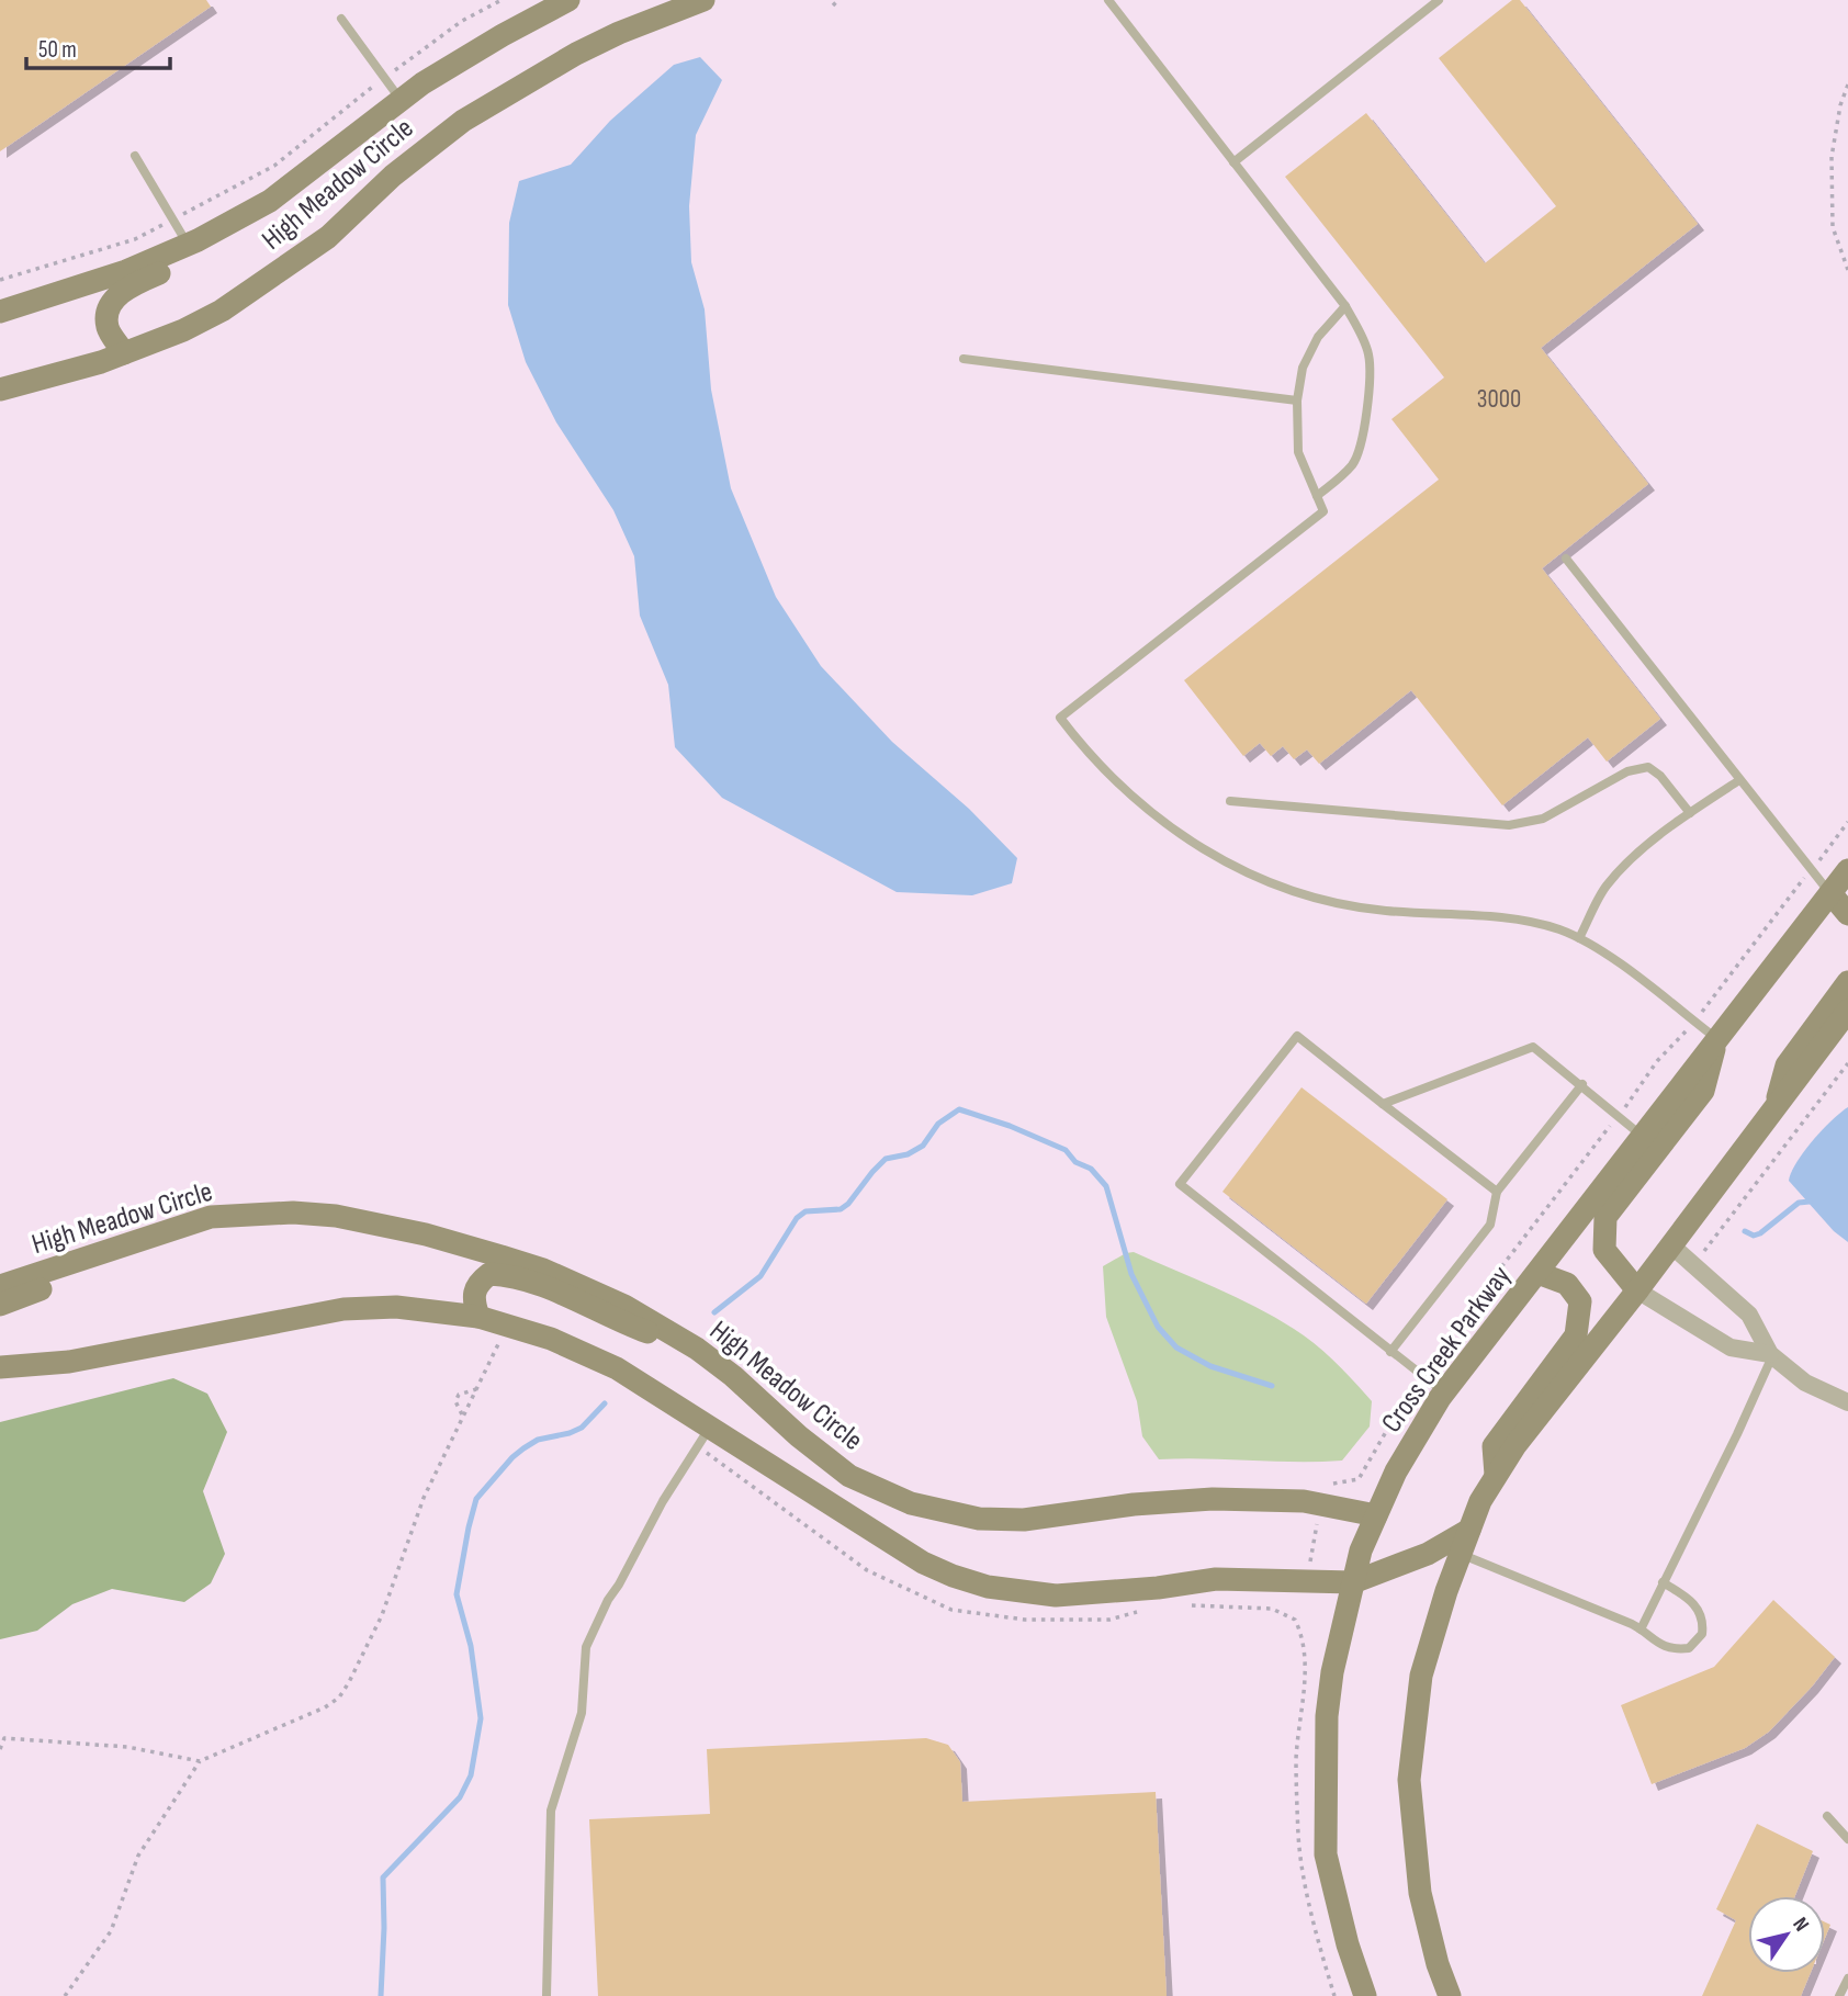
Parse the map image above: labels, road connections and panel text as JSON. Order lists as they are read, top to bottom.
{
  "streets": {
    "street": ["High Meadow Circle", "Cross Creek Parkway"]
  },
  "crossings": [
    ["High Meadow Circle", "Cross Creek Parkway"]
  ],
  "house_numbers": ["3000"],
  "scale_bar": "50 m",
  "north": "top right"
}
